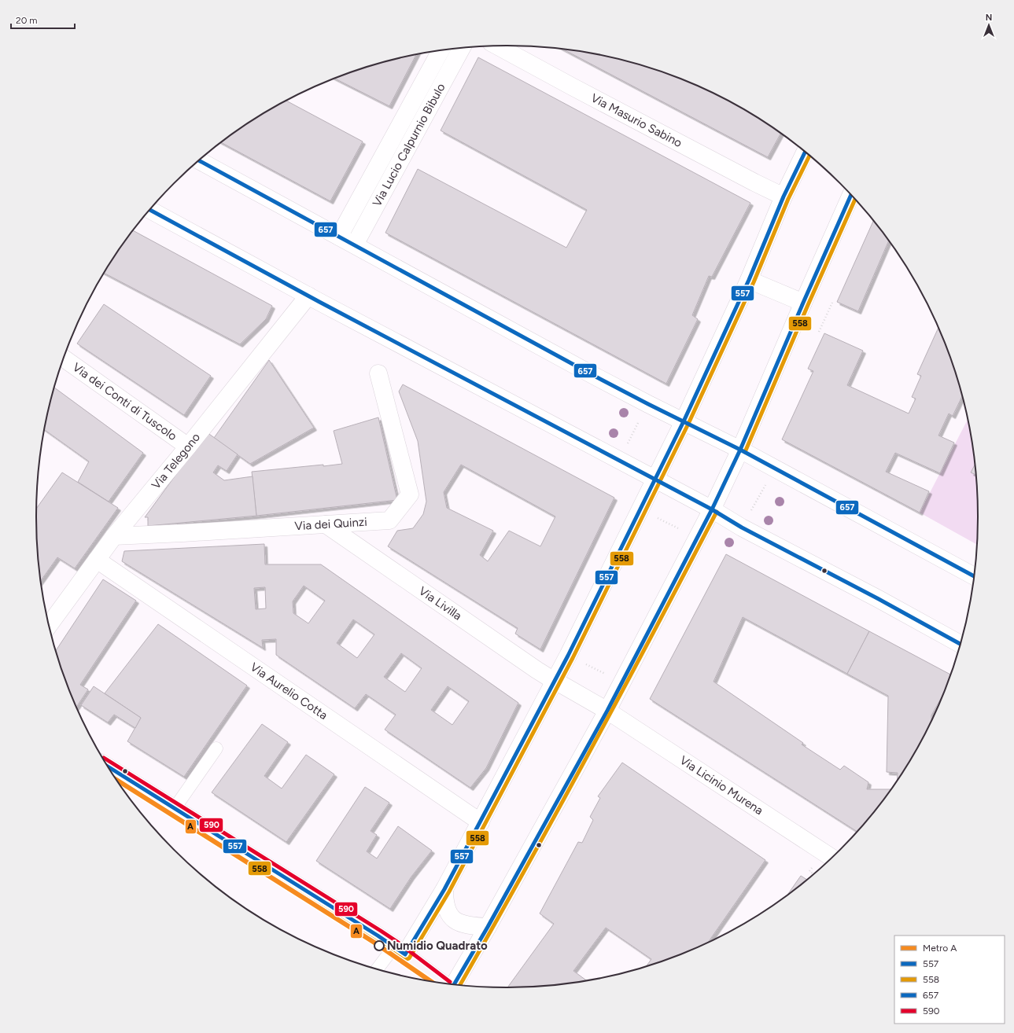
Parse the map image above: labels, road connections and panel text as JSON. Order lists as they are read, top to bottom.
{
  "streets": {
    "street": [
      "Via Masurio Sabino",
      "Via Lucio Calpurnio Bibulo",
      "Via dei Conti di Tuscolo",
      "Via Telegono",
      "Via dei Quinzi",
      "Via Livilla",
      "Via Aurelio Cotta",
      "Via Licinio Murena"
    ]
  },
  "crossings": [
    ["Via dei Conti di Tuscolo", "Via Telegono"],
    ["Via Telegono", "Via dei Quinzi"],
    ["Via Telegono", "Via Aurelio Cotta"],
    ["Via dei Quinzi", "Via Livilla"],
    ["Via Livilla", "Via Licinio Murena"]
  ],
  "places": ["Numidio Quadrato"],
  "lines": [
    "transit line 557",
    "transit line 558",
    "transit line 657",
    "transit line 590",
    "metro line A"
  ],
  "legend": [
    "Metro A",
    "557",
    "558",
    "657",
    "590"
  ],
  "scale_bar": "20 m",
  "north": "top"
}
